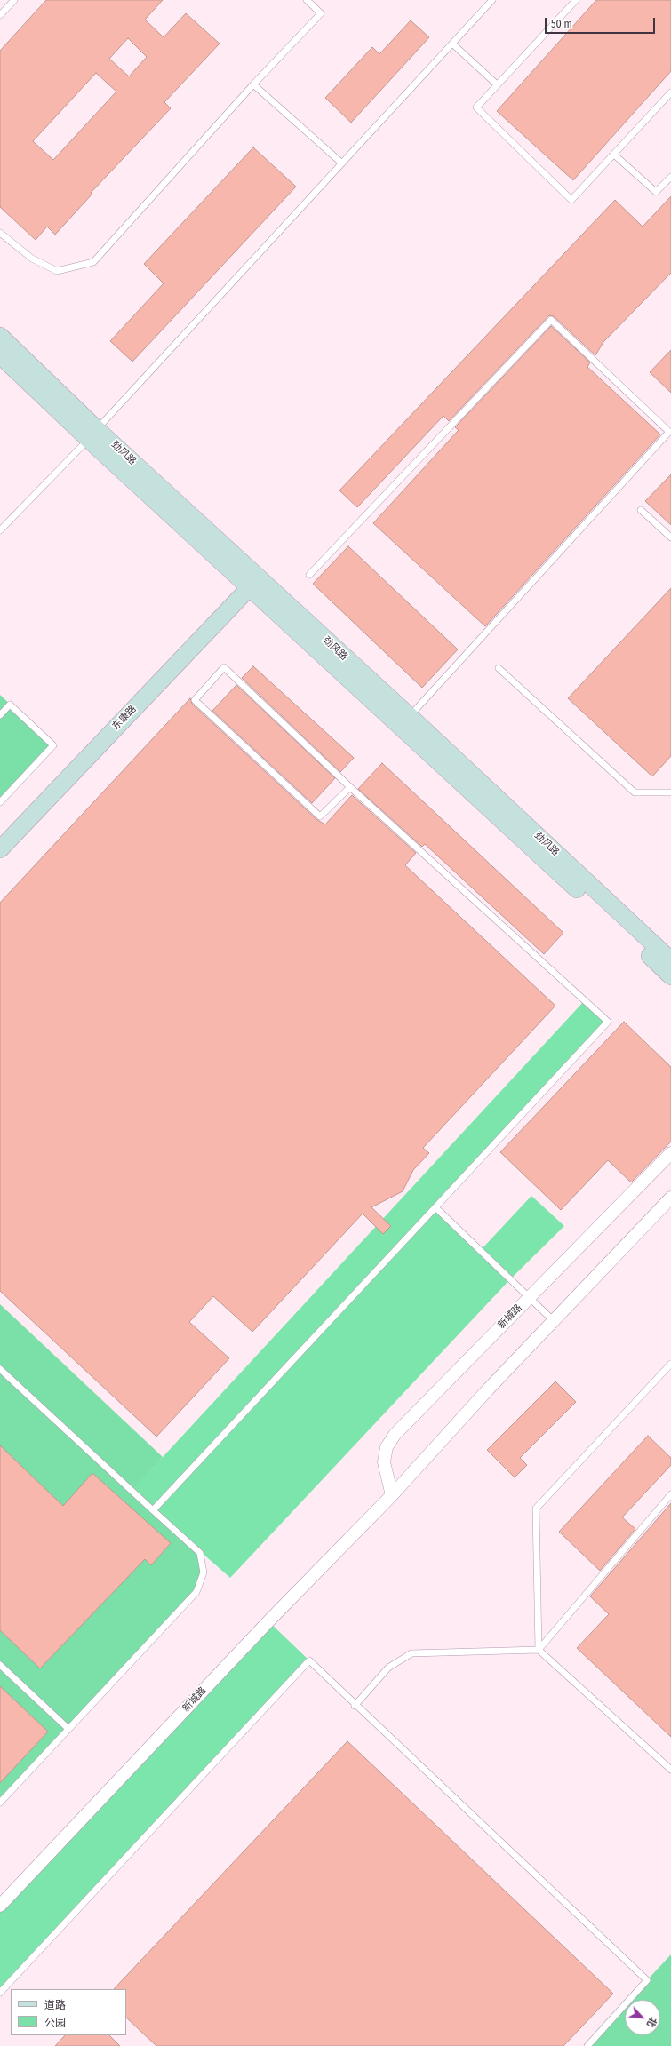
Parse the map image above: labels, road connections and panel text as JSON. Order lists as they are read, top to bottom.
{
  "streets": {
    "street": ["劲风路", "东康路", "新城路"]
  },
  "crossings": [
    ["劲风路", "东康路"]
  ],
  "legend": ["道路", "公园"],
  "scale_bar": "50 m",
  "north": "bottom right"
}
